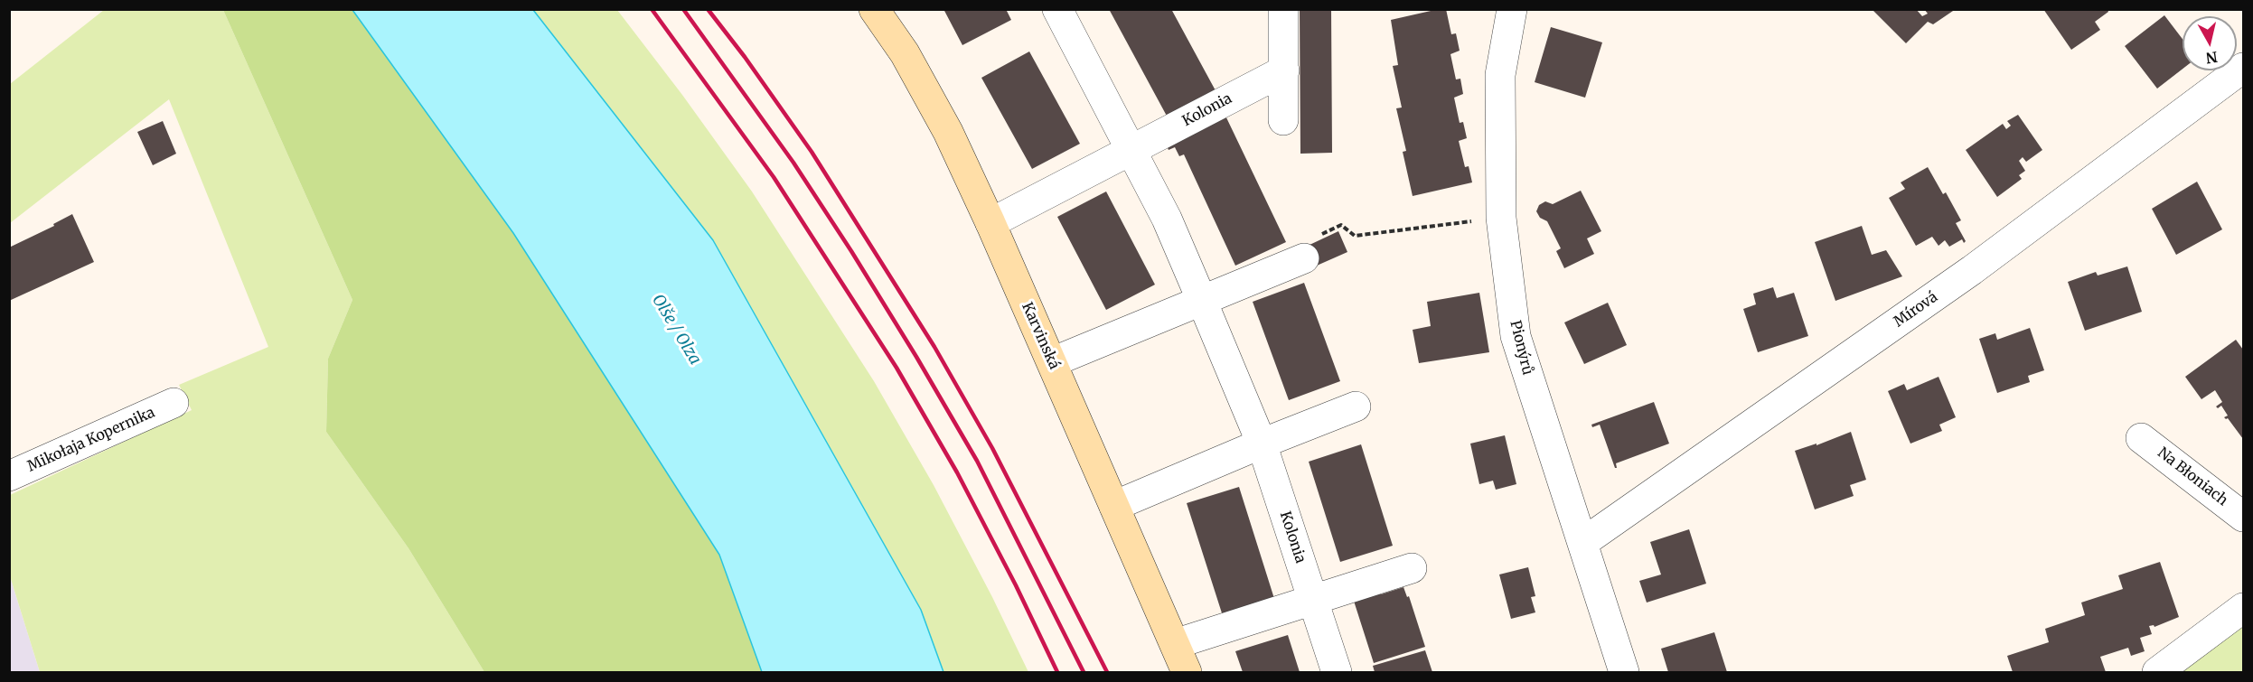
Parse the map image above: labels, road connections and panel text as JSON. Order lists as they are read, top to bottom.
{
  "streets": {
    "main road": ["Karvinská"],
    "street": [
      "Kolonia",
      "Mírová",
      "Pionýrů",
      "Mikołaja Kopernika",
      "Na Błoniach"
    ]
  },
  "crossings": [
    ["Kolonia", "Karvinská"],
    ["Mírová", "Pionýrů"]
  ],
  "water": ["Olše / Olza"],
  "north": "bottom"
}
